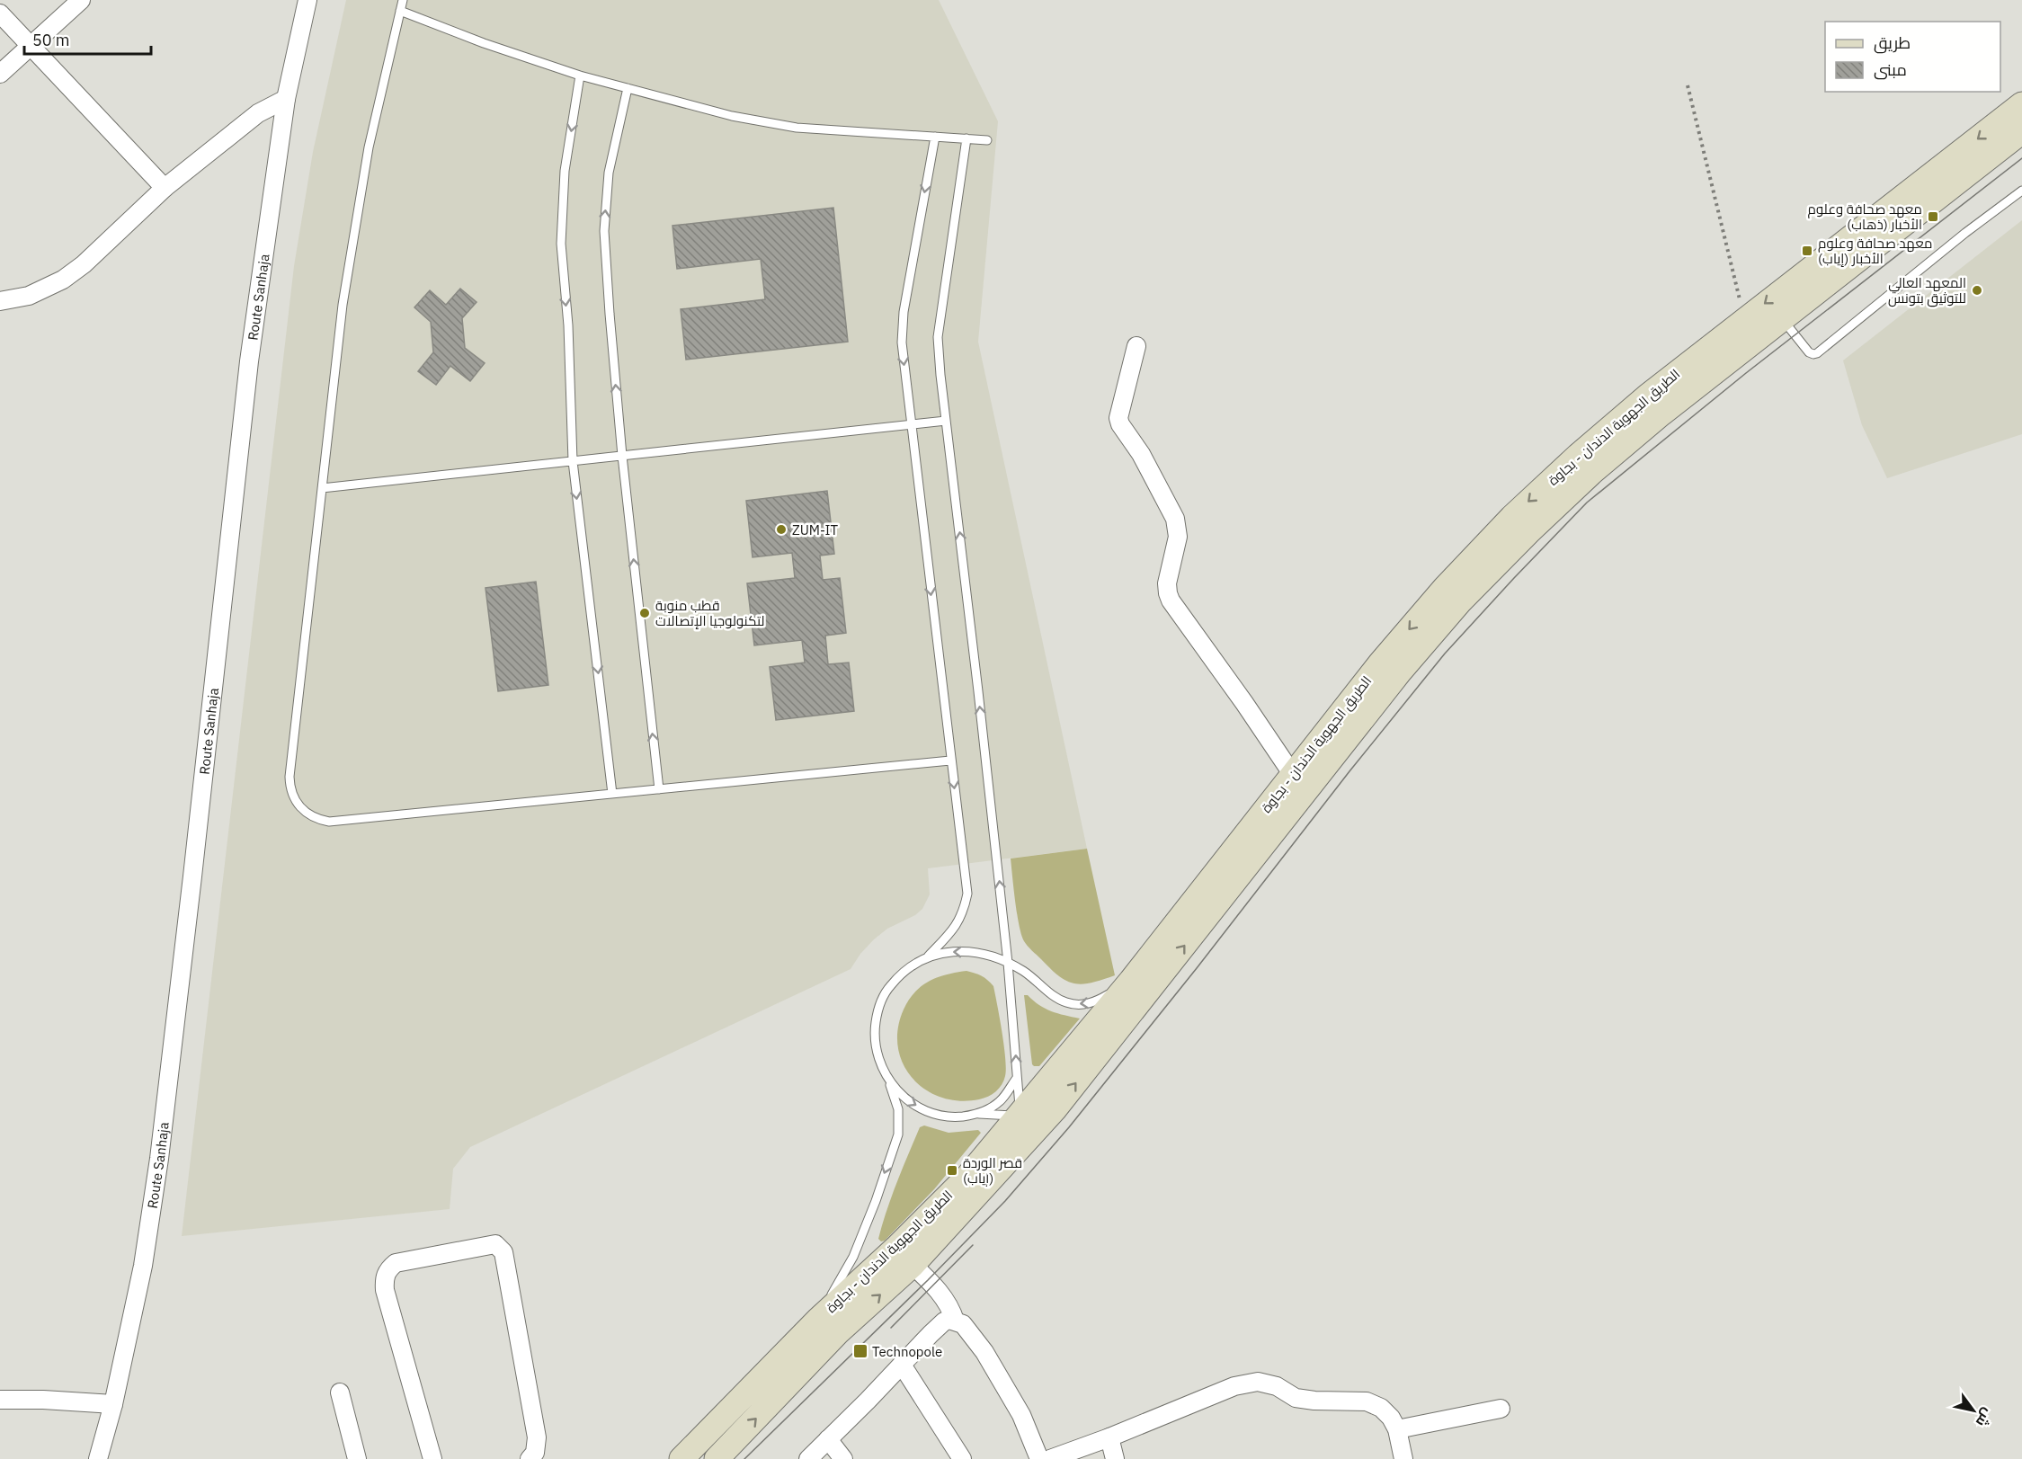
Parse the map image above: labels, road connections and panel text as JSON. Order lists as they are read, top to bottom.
{
  "streets": {
    "main road": ["الطريق الجهوية الدندان - بجاوة"],
    "street": ["Route Sanhaja"]
  },
  "places": {
    "transit": [
      "معهد صحافة وعلوم الأخبار (ذهاب)",
      "معهد صحافة وعلوم الأخبار (إياب)",
      "قصر الوردة (إياب)",
      "Technopole"
    ],
    "other": ["المعهد العالي للتوثيق بتونس", "ZUM-IT", "قطب منوبة لتكنولوجيا الإتصالات"]
  },
  "legend": ["طريق", "مبنى"],
  "scale_bar": "50 m",
  "north": "bottom right"
}
